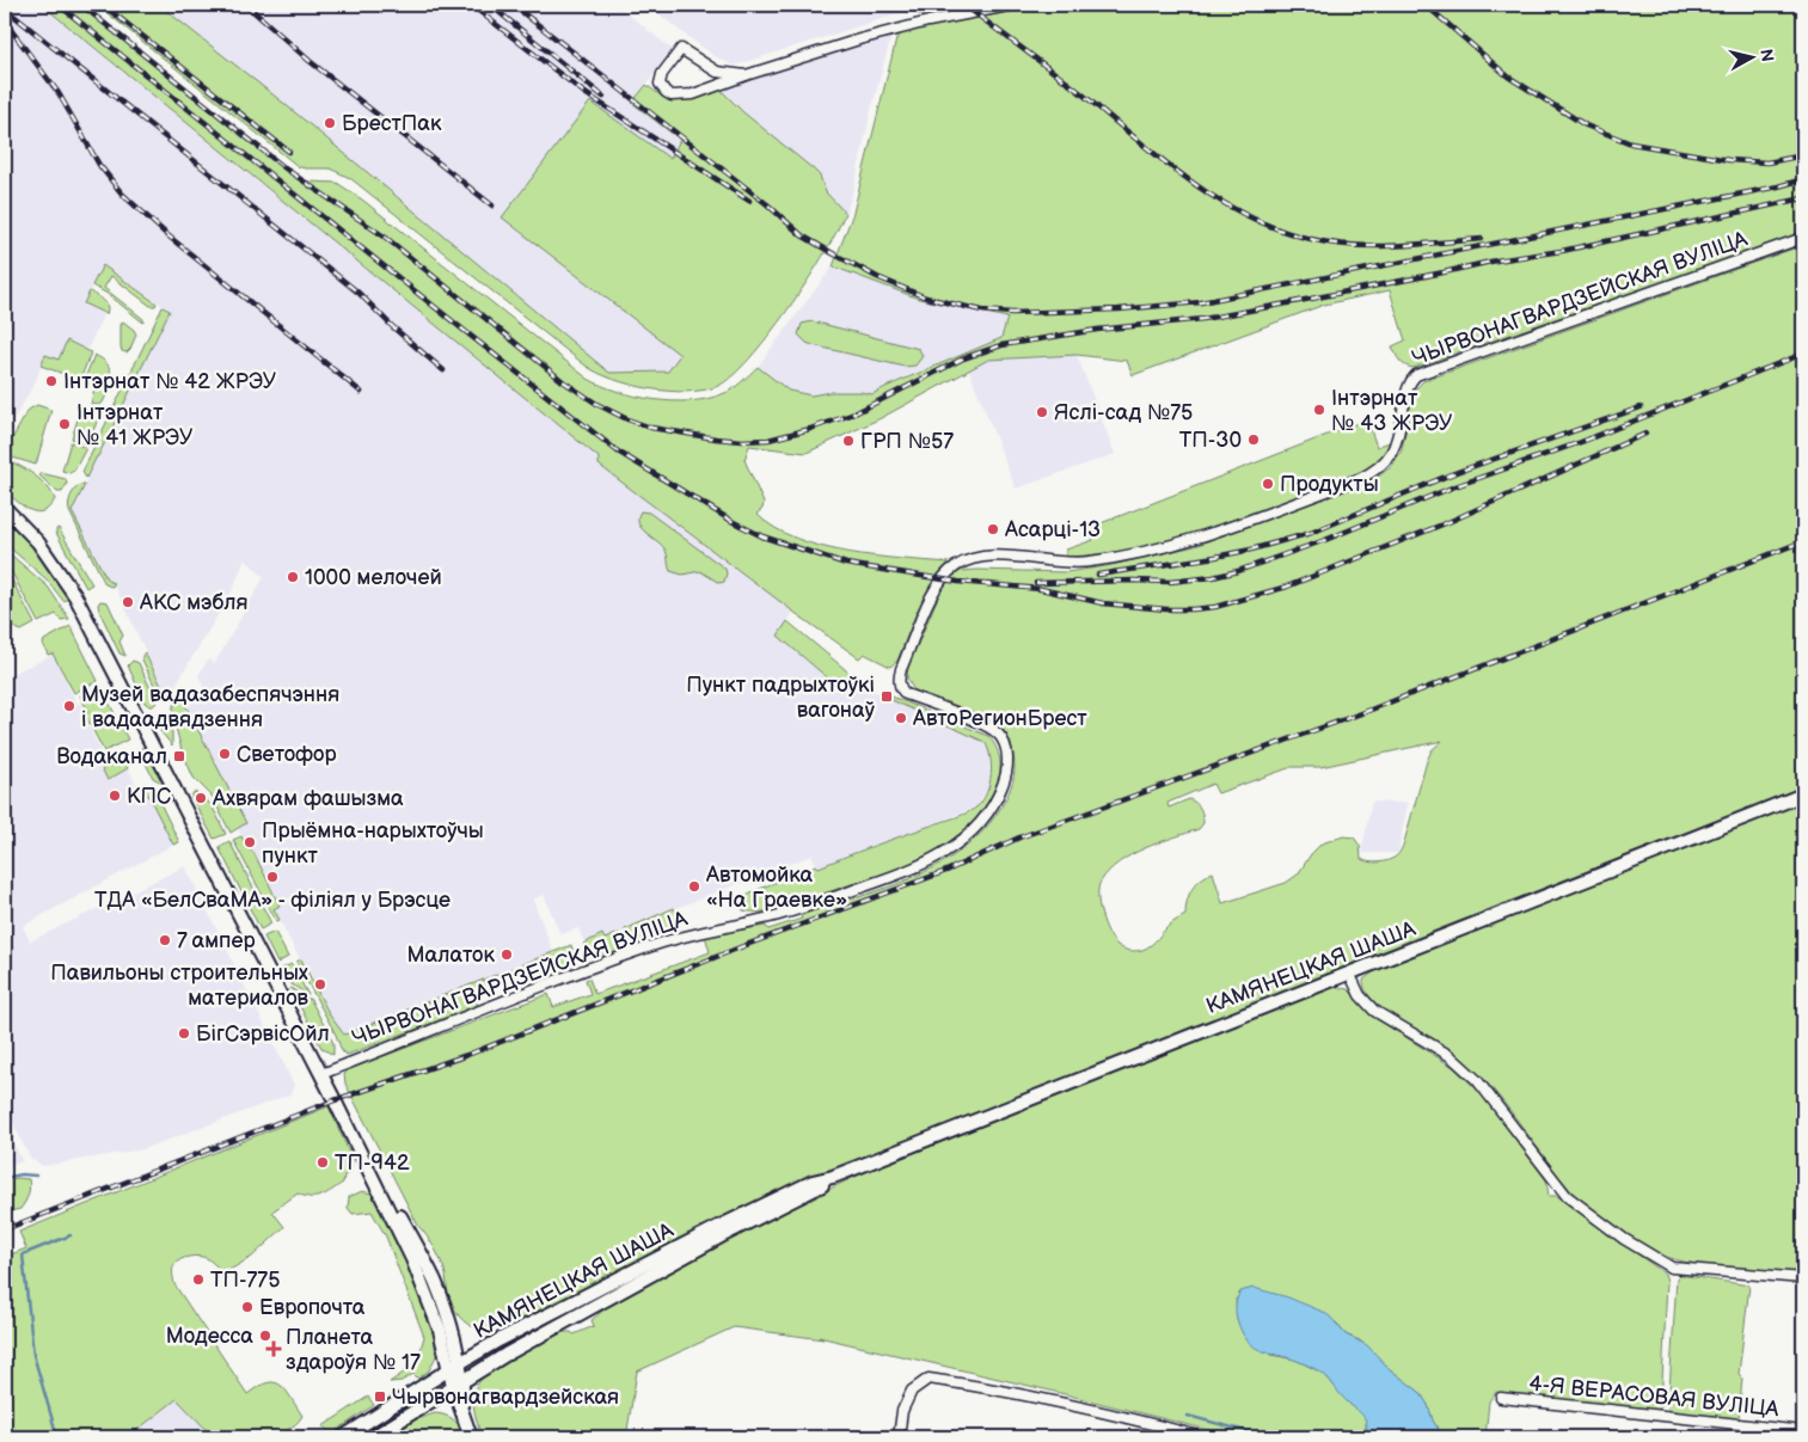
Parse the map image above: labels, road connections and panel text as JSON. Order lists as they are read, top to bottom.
{
  "streets": {
    "main road": ["КАМЯНЕЦКАЯ ШАША"],
    "street": ["ЧЫРВОНАГВАРДЗЕЙСКАЯ ВУЛІЦА", "4-Я ВЕРАСОВАЯ ВУЛІЦА"]
  },
  "places": {
    "other": [
      "БрестПак",
      "Інтэрнат № 42 ЖРЭУ",
      "Інтэрнат № 43 ЖРЭУ",
      "Яслі-сад №75",
      "Інтэрнат № 41 ЖРЭУ",
      "ТП-30",
      "ГРП №57",
      "Продукты",
      "Асарці-13",
      "1000 мелочей",
      "АКС мэбля",
      "Музей вадазабеспячэння і вадаадвядзення",
      "АвтоРегионБрест",
      "Светофор",
      "КПС",
      "Ахвярам фашызма",
      "Прыёмна-нарыхтоўчы пункт",
      "ТДА «БелСваМА» - філіял у Брэсце",
      "Автомойка «На Граевке»",
      "7 ампер",
      "Малаток",
      "Павильоны строительных материалов",
      "БігСэрвісОйл",
      "ТП-942",
      "ТП-775",
      "Европочта",
      "Модесса"
    ],
    "transit": ["Пункт падрыхтоўкі вагонаў", "Водаканал", "Чырвонагвардзейская"],
    "health": ["Планета здароўя № 17"]
  },
  "north": "right"
}
